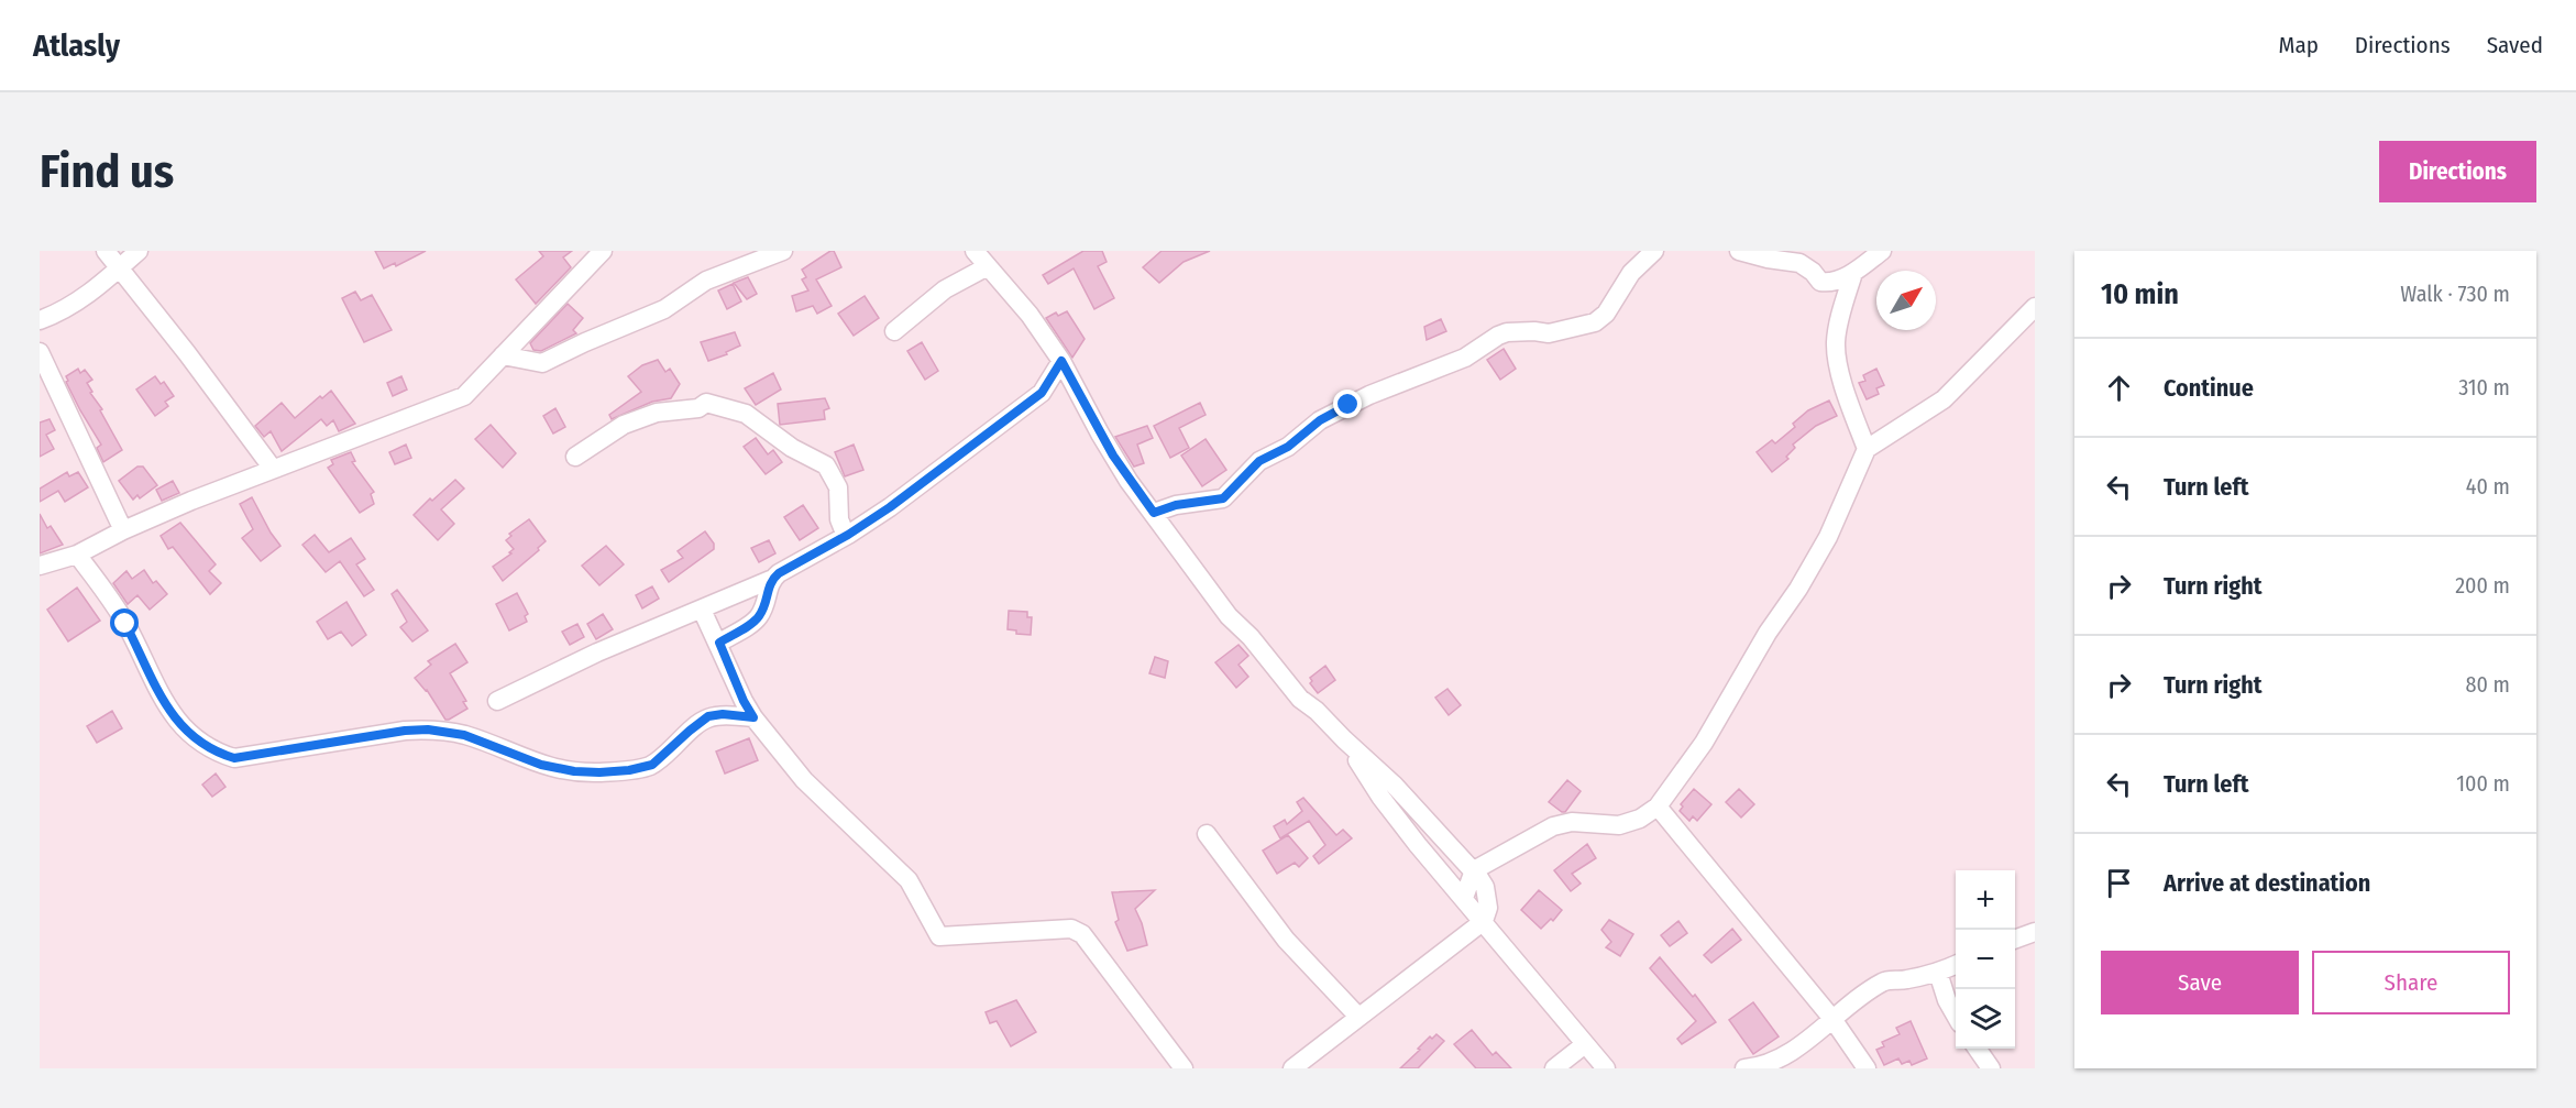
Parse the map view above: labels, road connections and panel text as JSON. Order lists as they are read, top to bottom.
{
  "north": "top right",
  "page": {
    "header": "Atlasly",
    "nav": ["Map", "Directions", "Saved"],
    "buttons": [
      "Directions",
      ["Save", "Share"]
    ],
    "title": "Find us",
    "heading": ["10 min", "Walk · 730 m"],
    "list": [
      ["Continue", "310 m"],
      ["Turn left", "40 m"],
      ["Turn right", "200 m"],
      ["Turn right", "80 m"],
      ["Turn left", "100 m"],
      "Arrive at destination"
    ],
    "map_buttons": ["+", "−"]
  }
}
